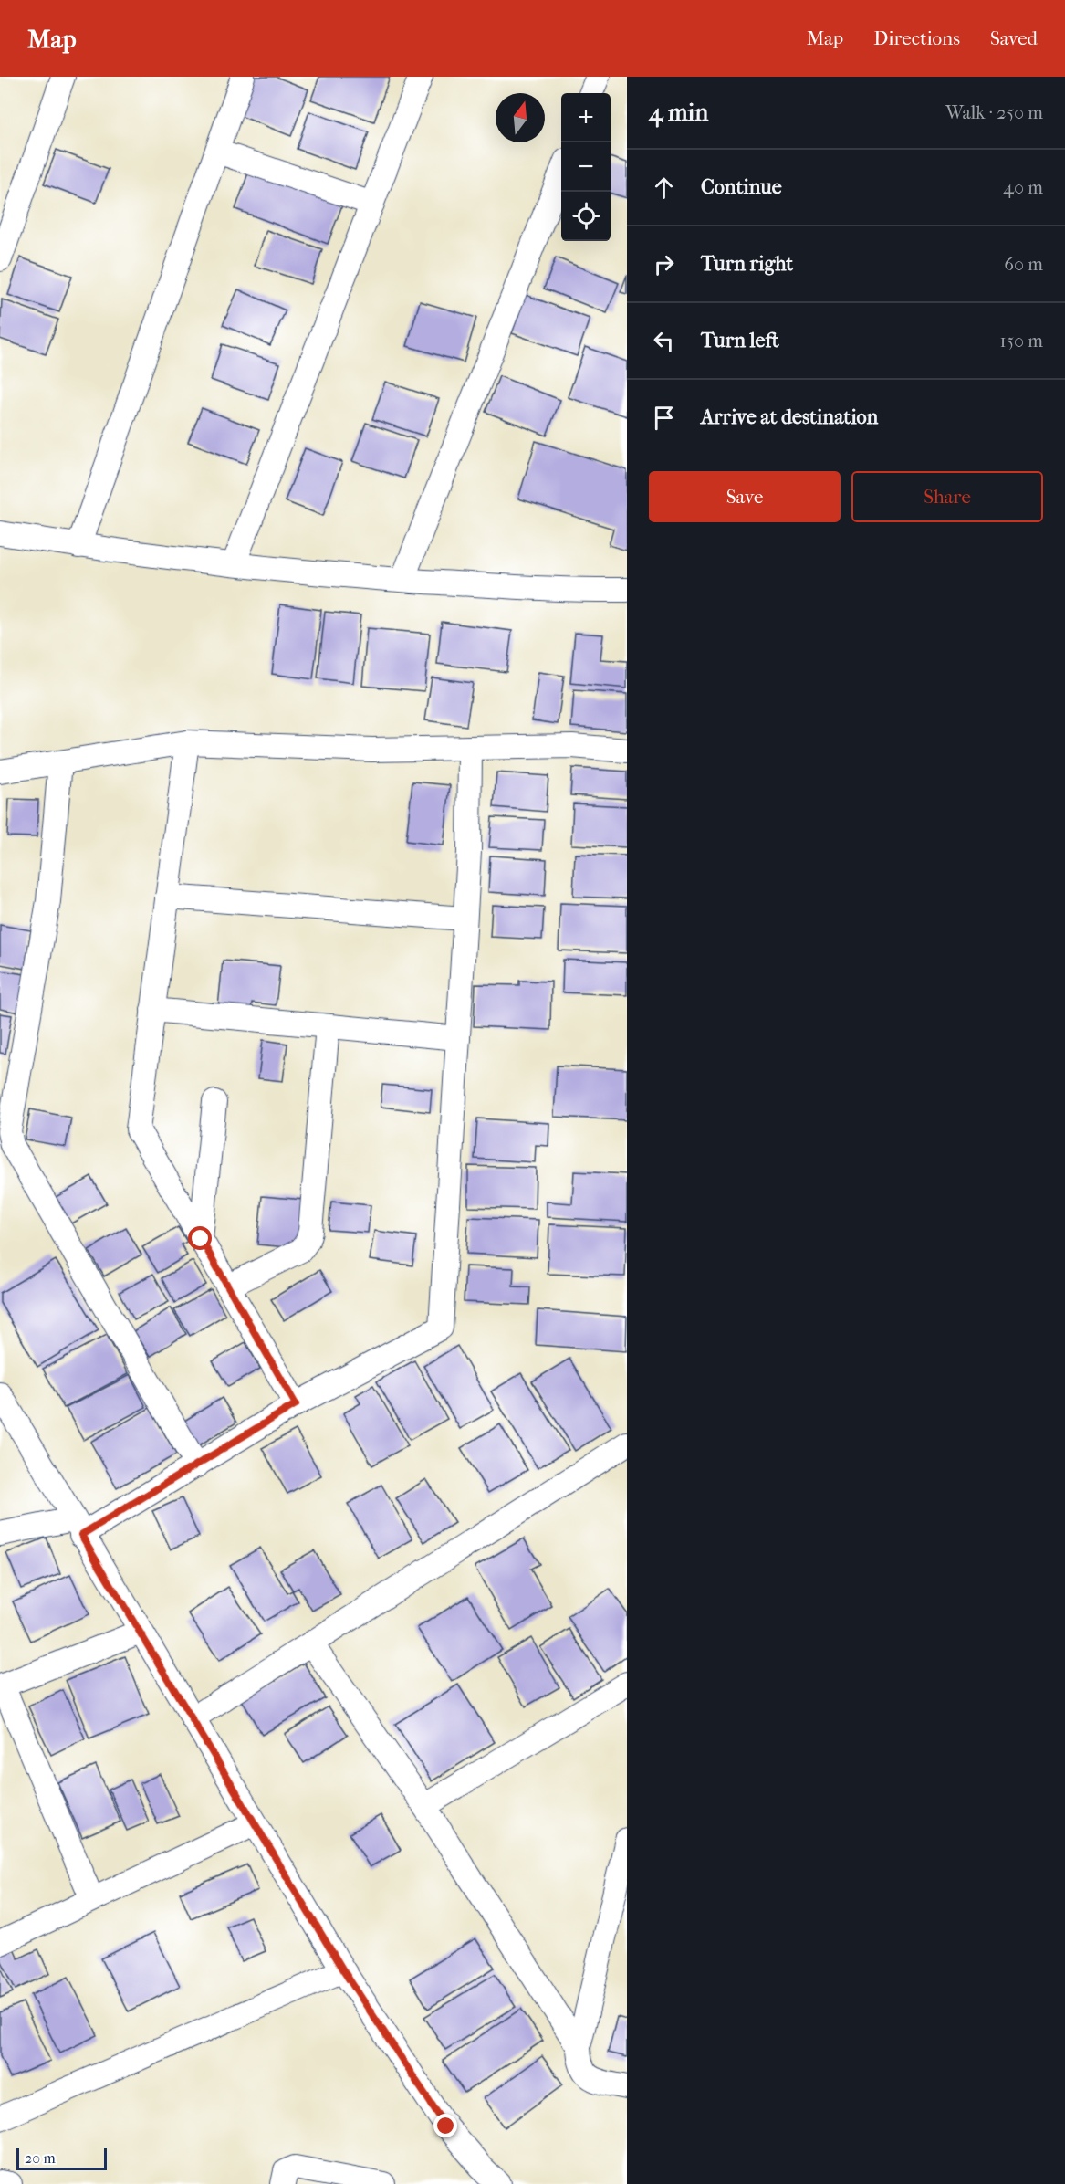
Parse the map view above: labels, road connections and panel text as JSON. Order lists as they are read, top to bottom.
{
  "scale_bar": "20 m",
  "north": "top",
  "page": {
    "header": "Map",
    "nav": ["Map", "Directions", "Saved"],
    "heading": ["4 min", "Walk · 250 m"],
    "map_buttons": ["+", "−"],
    "list": [
      ["Continue", "40 m"],
      ["Turn right", "60 m"],
      ["Turn left", "150 m"],
      "Arrive at destination"
    ],
    "buttons": ["Save", "Share"],
    "scale": "20 m"
  }
}
